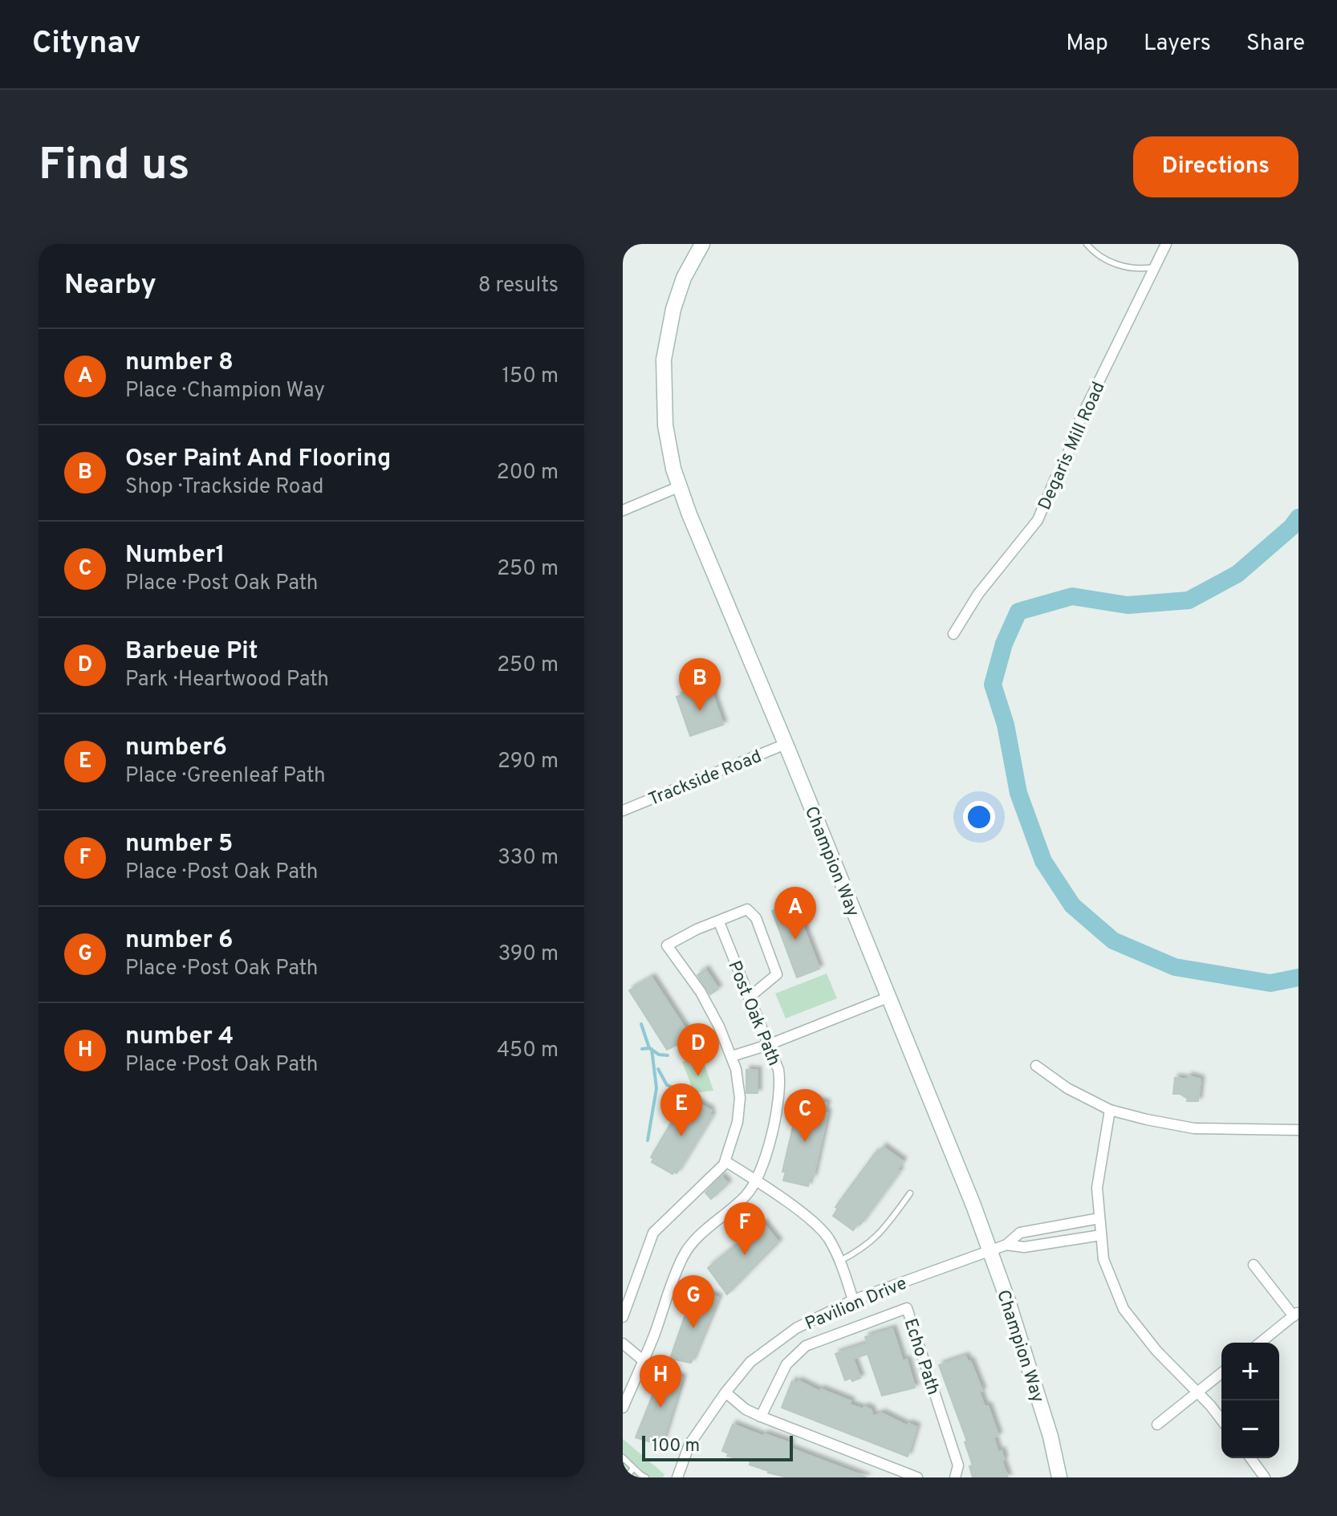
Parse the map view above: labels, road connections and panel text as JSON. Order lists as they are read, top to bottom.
{
  "streets": {
    "main road": ["Champion Way"],
    "street": [
      "Degaris Mill Road",
      "Trackside Road",
      "Post Oak Path",
      "Pavilion Drive",
      "Echo Path"
    ]
  },
  "crossings": [
    ["Trackside Road", "Champion Way"],
    ["Champion Way", "Pavilion Drive"]
  ],
  "scale_bar": "100 m",
  "page": {
    "header": "Citynav",
    "nav": ["Map", "Layers", "Share"],
    "buttons": "Directions",
    "title": "Find us",
    "heading": ["Nearby", "8 results"],
    "list": [
      {
        "mark": "A",
        "name": "number 8",
        "note": "Place · Champion Way",
        "value": "150 m"
      },
      {
        "mark": "B",
        "name": "Oser Paint And Flooring",
        "note": "Shop · Trackside Road",
        "value": "200 m"
      },
      {
        "mark": "C",
        "name": "Number1",
        "note": "Place · Post Oak Path",
        "value": "250 m"
      },
      {
        "mark": "D",
        "name": "Barbeue Pit",
        "note": "Park · Heartwood Path",
        "value": "250 m"
      },
      {
        "mark": "E",
        "name": "number6",
        "note": "Place · Greenleaf Path",
        "value": "290 m"
      },
      {
        "mark": "F",
        "name": "number 5",
        "note": "Place · Post Oak Path",
        "value": "330 m"
      },
      {
        "mark": "G",
        "name": "number 6",
        "note": "Place · Post Oak Path",
        "value": "390 m"
      },
      {
        "mark": "H",
        "name": "number 4",
        "note": "Place · Post Oak Path",
        "value": "450 m"
      }
    ],
    "pins": [
      "B",
      "A",
      "D",
      "E",
      "C",
      "F",
      "G",
      "H"
    ],
    "map_buttons": ["+", "−"],
    "scale": "100 m"
  }
}
